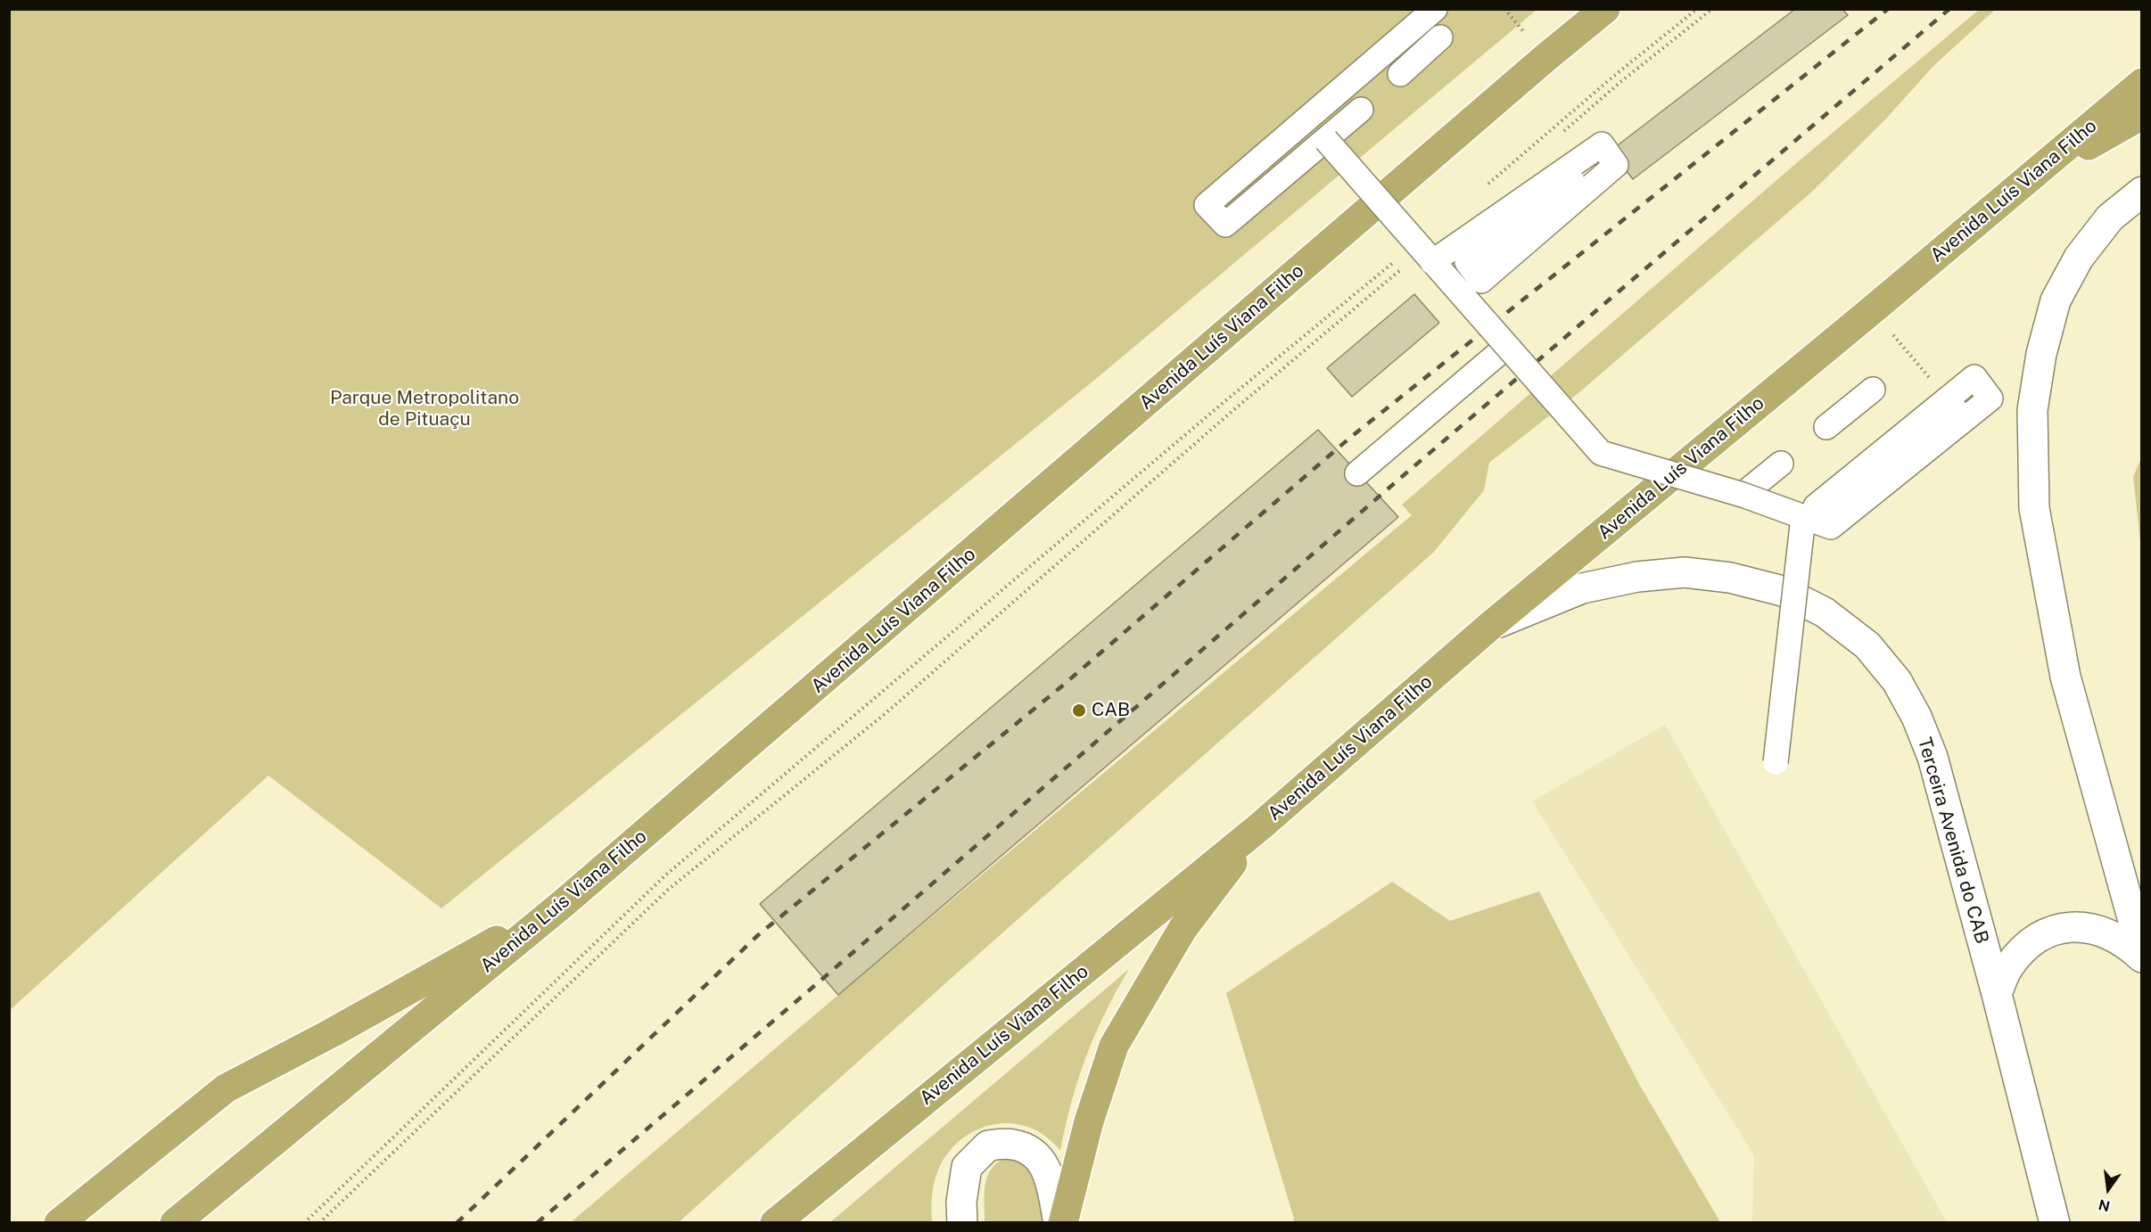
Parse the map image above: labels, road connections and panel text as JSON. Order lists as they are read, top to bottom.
{
  "streets": {
    "highway": ["Avenida Luís Viana Filho"],
    "main road": ["Terceira Avenida do CAB"]
  },
  "crossings": [
    ["Avenida Luís Viana Filho", "Terceira Avenida do CAB"]
  ],
  "parks": ["Parque Metropolitano de Pituaçu"],
  "places": ["CAB"],
  "north": "bottom"
}
